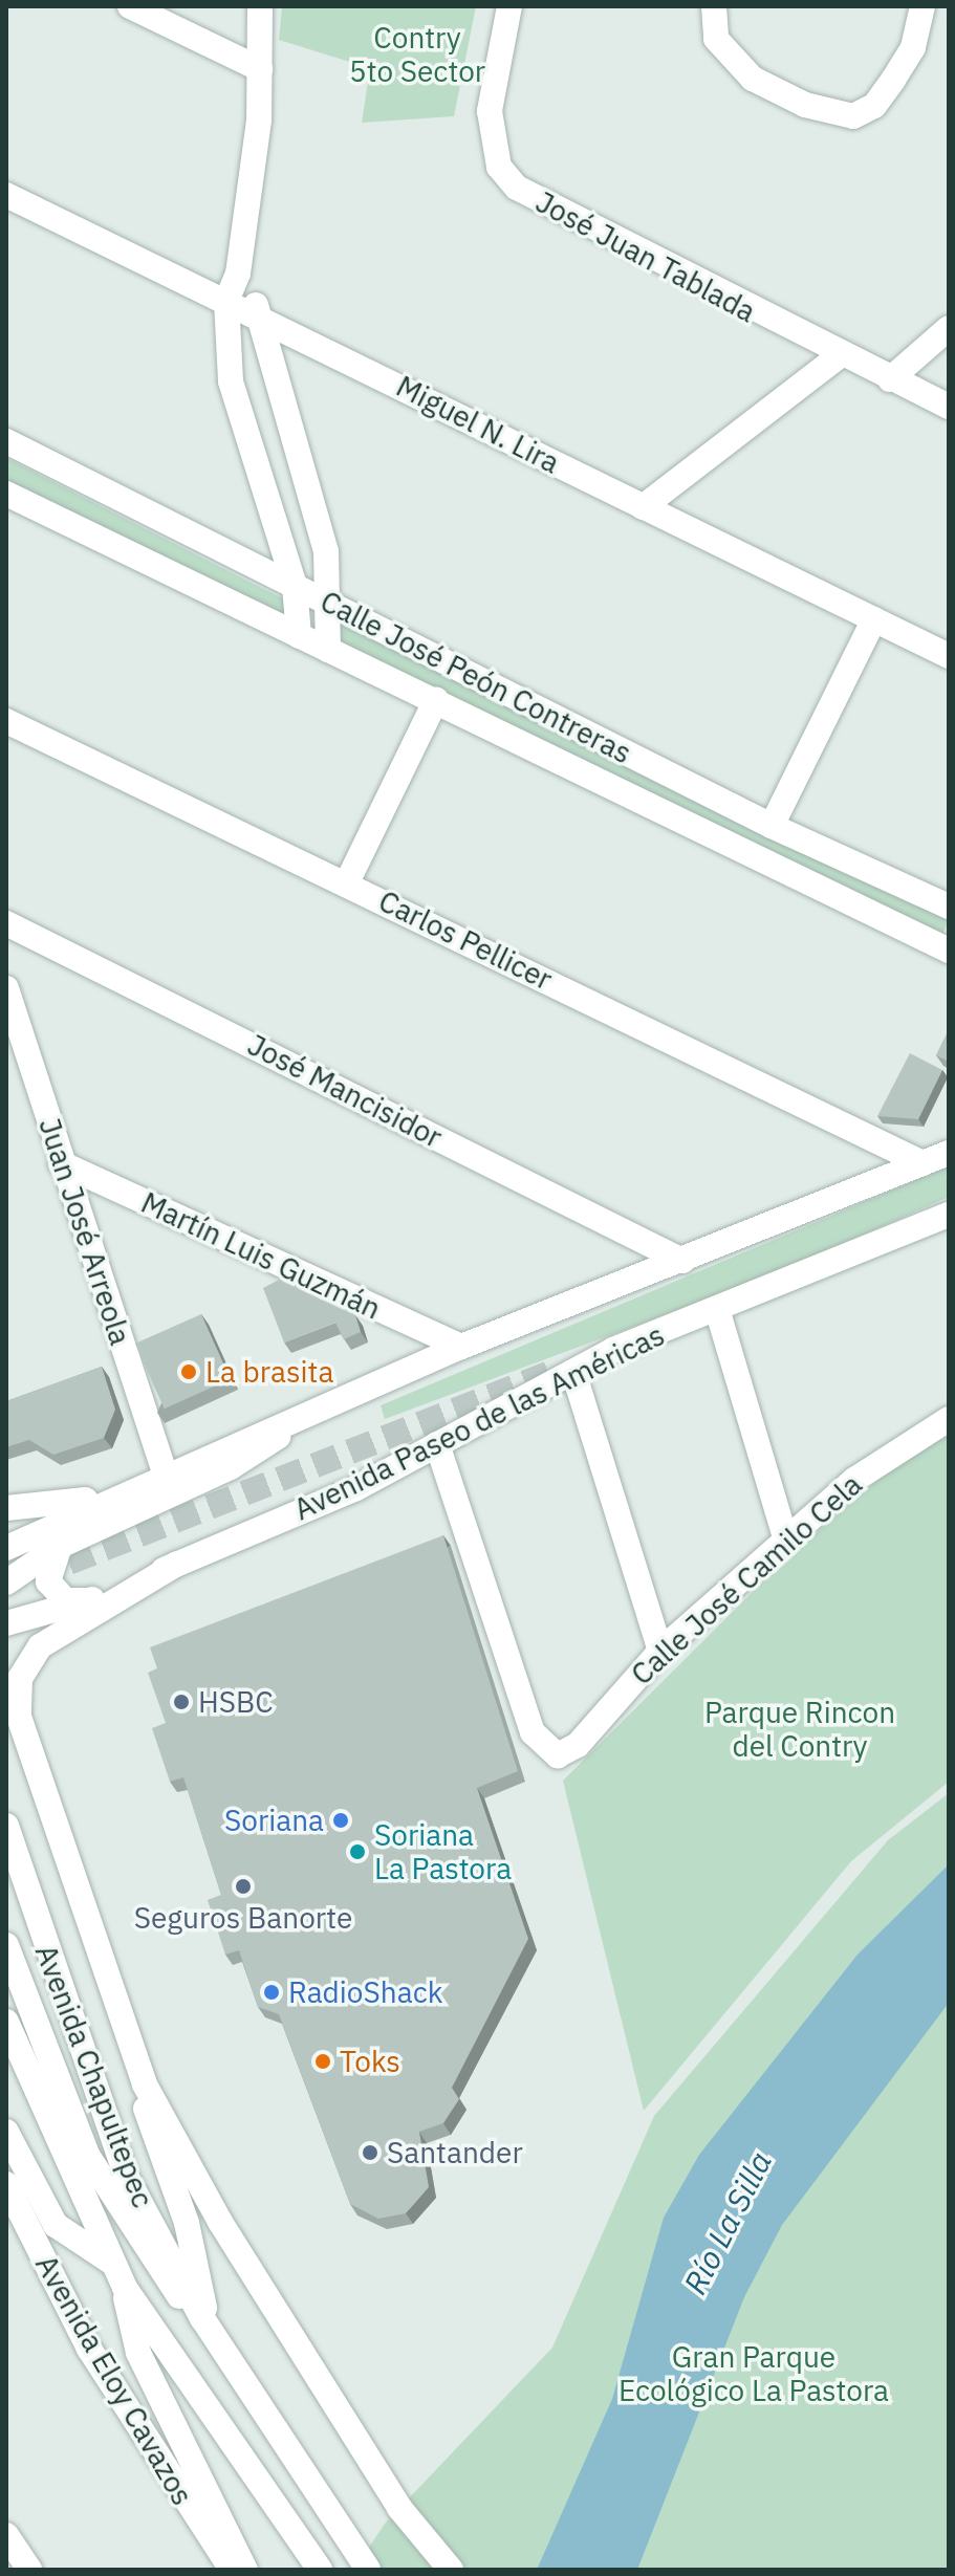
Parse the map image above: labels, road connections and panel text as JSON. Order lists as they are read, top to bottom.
{
  "streets": {
    "street": [
      "José Juan Tablada",
      "Miguel N. Lira",
      "Calle José Peón Contreras",
      "Carlos Pellicer",
      "José Mancisidor",
      "Juan José Arreola",
      "Martín Luis Guzmán",
      "Avenida Paseo de las Américas",
      "Calle José Camilo Cela",
      "Avenida Chapultepec",
      "Avenida Eloy Cavazos"
    ]
  },
  "crossings": [
    ["Carlos Pellicer", "Avenida Paseo de las Américas"],
    ["José Mancisidor", "Avenida Paseo de las Américas"],
    ["Juan José Arreola", "Martín Luis Guzmán"],
    ["Juan José Arreola", "Avenida Paseo de las Américas"],
    ["Martín Luis Guzmán", "Avenida Paseo de las Américas"],
    ["Avenida Paseo de las Américas", "Calle José Camilo Cela"]
  ],
  "water": ["Río La Silla"],
  "parks": ["Contry 5to Sector", "Parque Rincon del Contry", "Gran Parque Ecológico La Pastora"],
  "places": [
    "La brasita",
    "HSBC",
    "Soriana",
    "Soriana La Pastora",
    "Seguros Banorte",
    "RadioShack",
    "Toks",
    "Santander"
  ]
}
